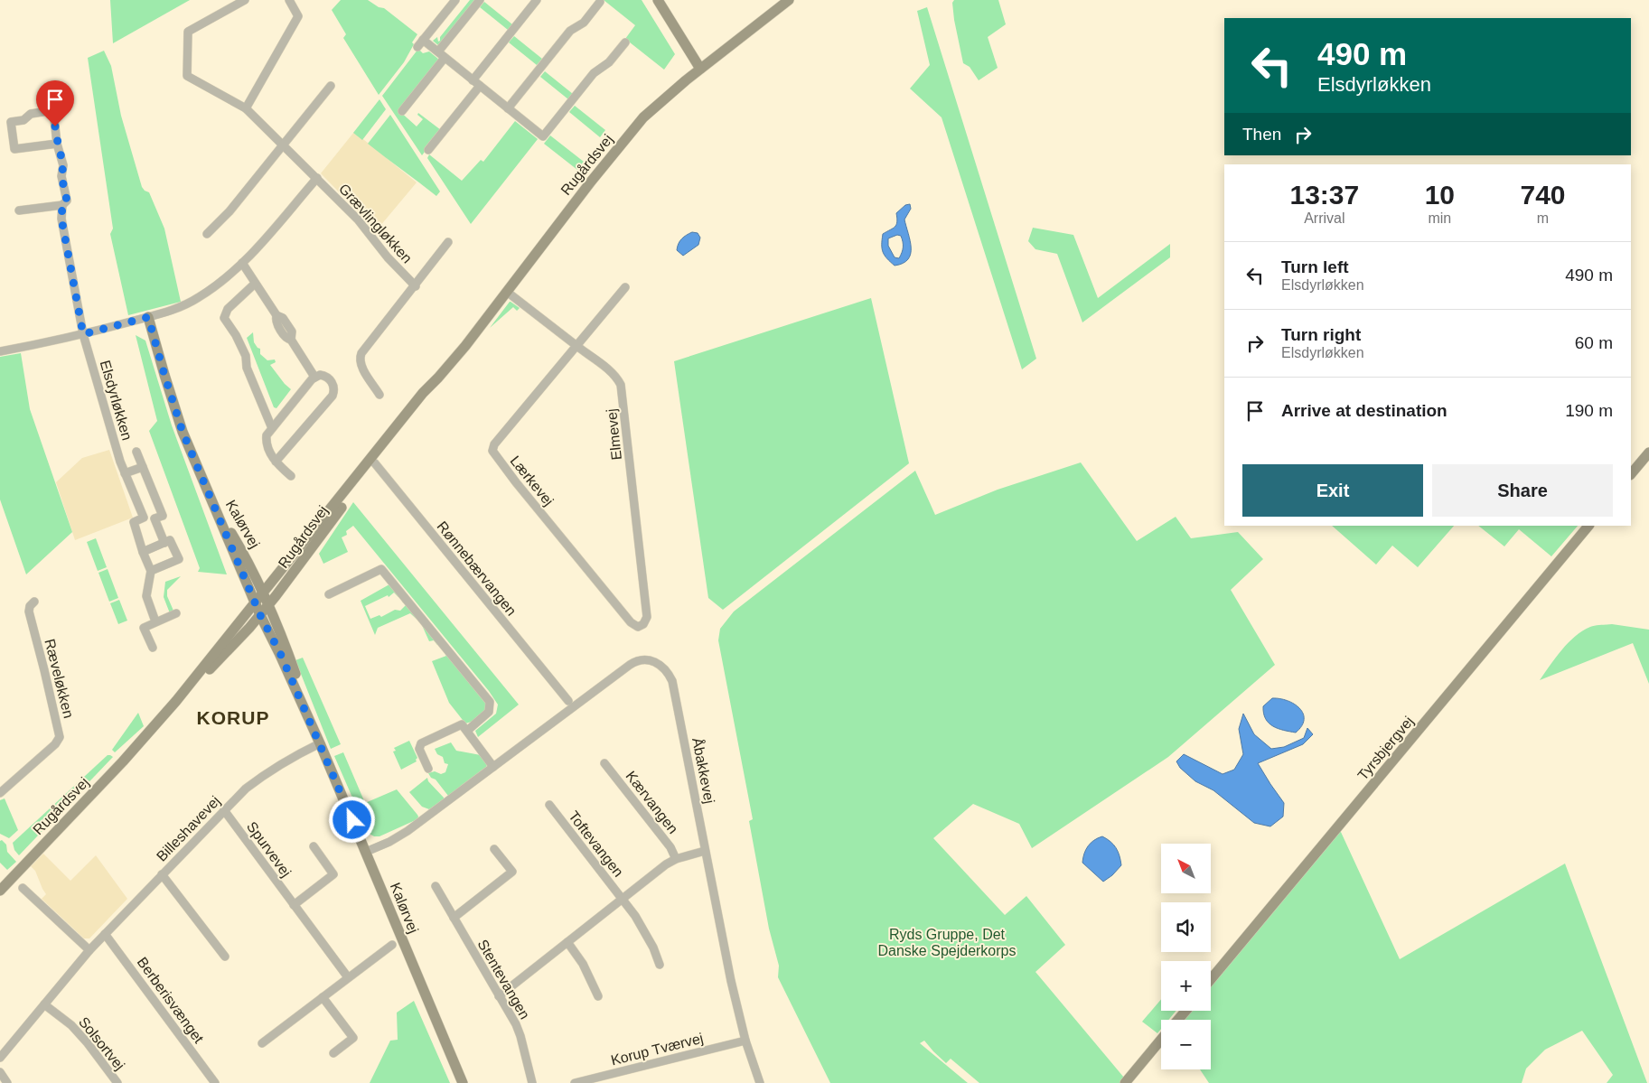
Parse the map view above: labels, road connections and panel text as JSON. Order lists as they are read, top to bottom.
{
  "streets": {
    "street": [
      "Rugårdsvej",
      "Grævlingløkken",
      "Elsdyrløkken",
      "Elmevej",
      "Lærkevej",
      "Kalørvej",
      "Rønnebærvangen",
      "Ræveløkken",
      "Tyrsbjergvej",
      "Åbakkevej",
      "Kærvangen",
      "Billeshavevej",
      "Toftevangen",
      "Spurvevej",
      "Stentevangen",
      "Berberisvænget",
      "Solsortvej",
      "Korup Tværvej"
    ]
  },
  "crossings": [
    ["Rugårdsvej", "Elmevej"],
    ["Rugårdsvej", "Kalørvej"],
    ["Rugårdsvej", "Rønnebærvangen"],
    ["Elmevej", "Lærkevej"],
    ["Kalørvej", "Åbakkevej"],
    ["Kalørvej", "Billeshavevej"],
    ["Åbakkevej", "Korup Tværvej"],
    ["Billeshavevej", "Spurvevej"],
    ["Billeshavevej", "Berberisvænget"],
    ["Billeshavevej", "Solsortvej"]
  ],
  "districts": ["KORUP"],
  "parks": ["Ryds Gruppe, Det Danske Spejderkorps"],
  "north": "top left",
  "page": {
    "turn": ["490 m", "Elsdyrløkken"],
    "then": "Then",
    "eta": [
      "13:37",
      "Arrival",
      "10",
      "min",
      "740",
      "m"
    ],
    "list": [
      {
        "name": "Turn left",
        "note": "Elsdyrløkken",
        "value": "490 m"
      },
      {
        "name": "Turn right",
        "note": "Elsdyrløkken",
        "value": "60 m"
      },
      {
        "name": "Arrive at destination",
        "value": "190 m"
      }
    ],
    "buttons": ["Exit", "Share"],
    "map_buttons": ["+", "−"]
  }
}
